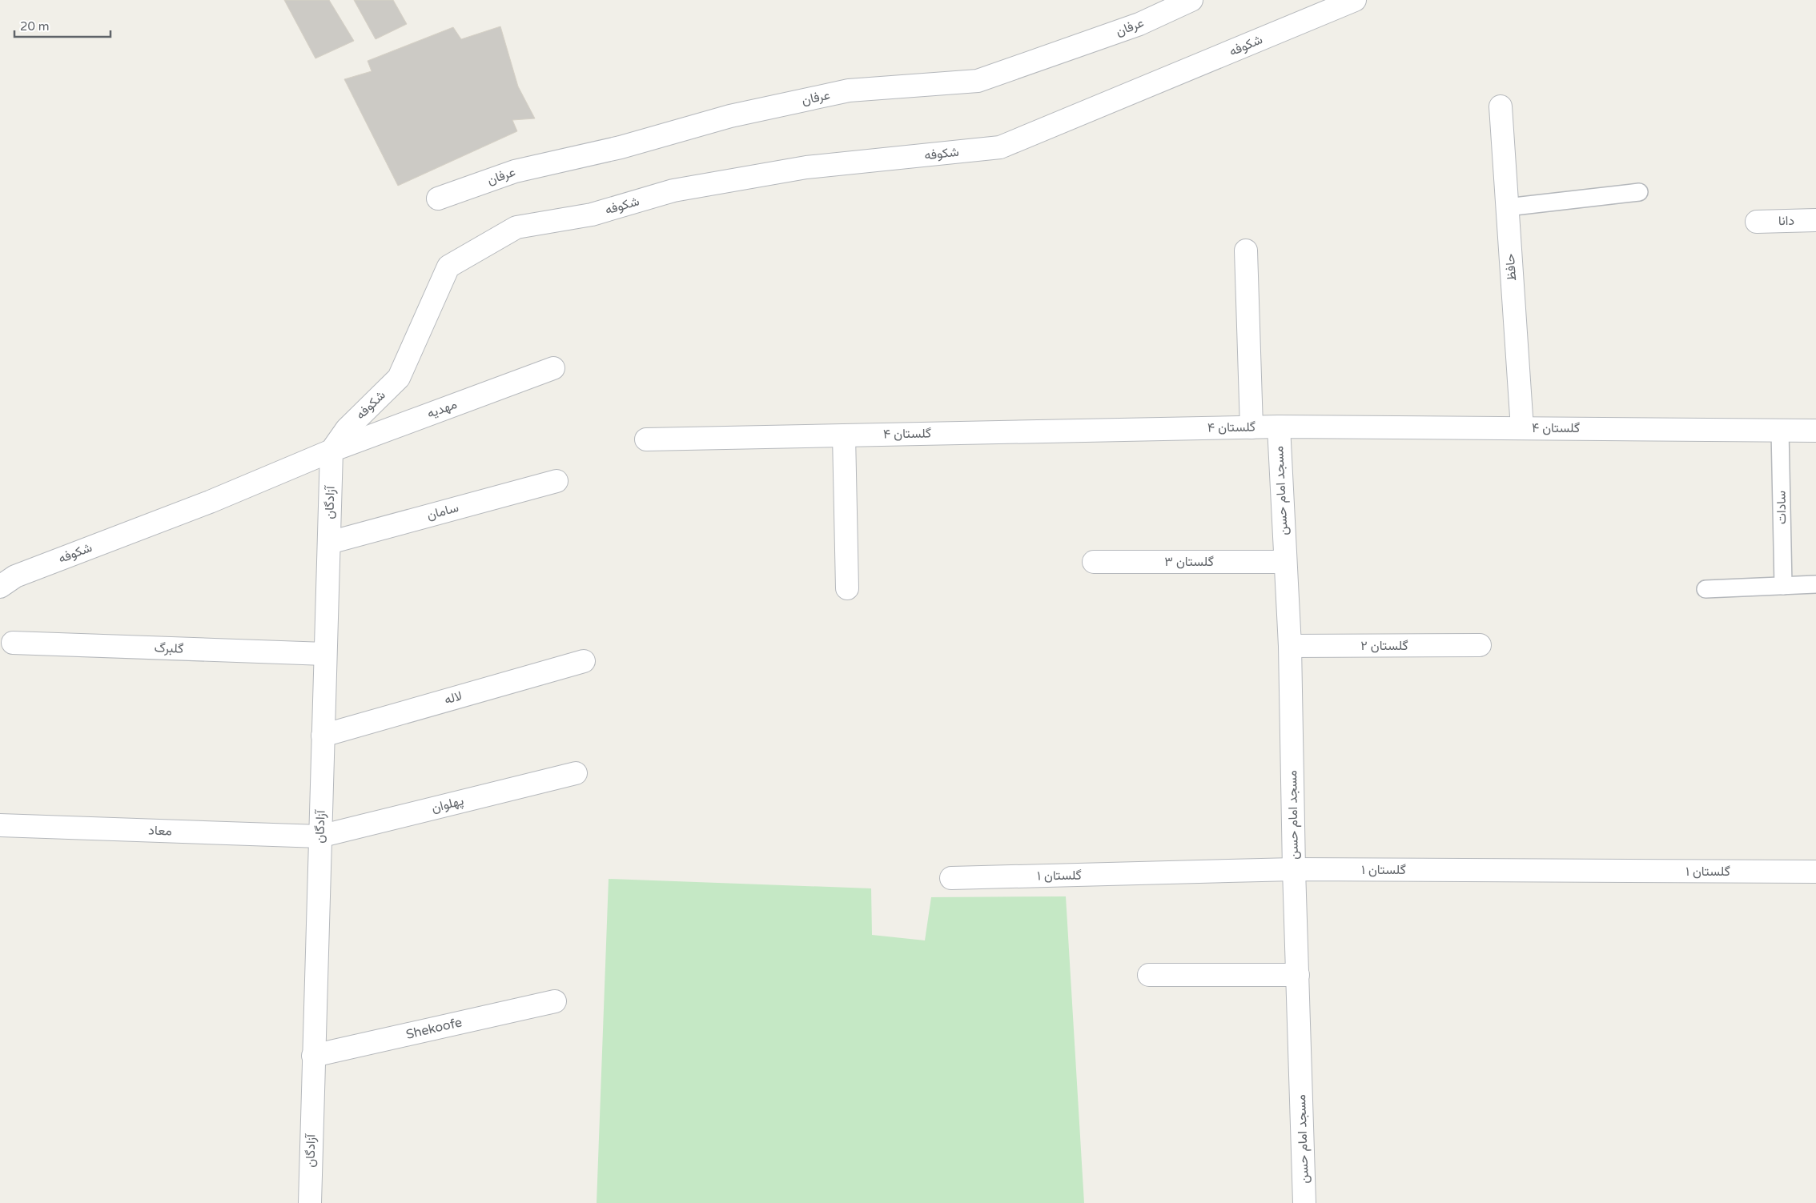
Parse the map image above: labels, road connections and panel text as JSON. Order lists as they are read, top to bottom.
{
  "streets": {
    "street": [
      "عرفان",
      "شکوفه",
      "دانا",
      "حافظ",
      "مهدیه",
      "گلستان ۴",
      "مسجد امام حسن",
      "آزادگان",
      "سامان",
      "گلستان ۳",
      "گلستان ۲",
      "گلبرگ",
      "لاله",
      "پهلوان",
      "معاد",
      "گلستان ۱",
      "Shekoofe"
    ],
    "lane": ["سادات"]
  },
  "crossings": [
    ["شکوفه", "مهدیه"],
    ["شکوفه", "آزادگان"],
    ["حافظ", "گلستان ۴"],
    ["مهدیه", "آزادگان"],
    ["گلستان ۴", "مسجد امام حسن"],
    ["گلستان ۴", "سادات"],
    ["مسجد امام حسن", "گلستان ۳"],
    ["مسجد امام حسن", "گلستان ۲"],
    ["مسجد امام حسن", "گلستان ۱"],
    ["آزادگان", "سامان"],
    ["آزادگان", "گلبرگ"],
    ["آزادگان", "لاله"],
    ["آزادگان", "پهلوان"],
    ["آزادگان", "معاد"],
    ["آزادگان", "Shekoofe"],
    ["پهلوان", "معاد"]
  ],
  "scale_bar": "20 m"
}
